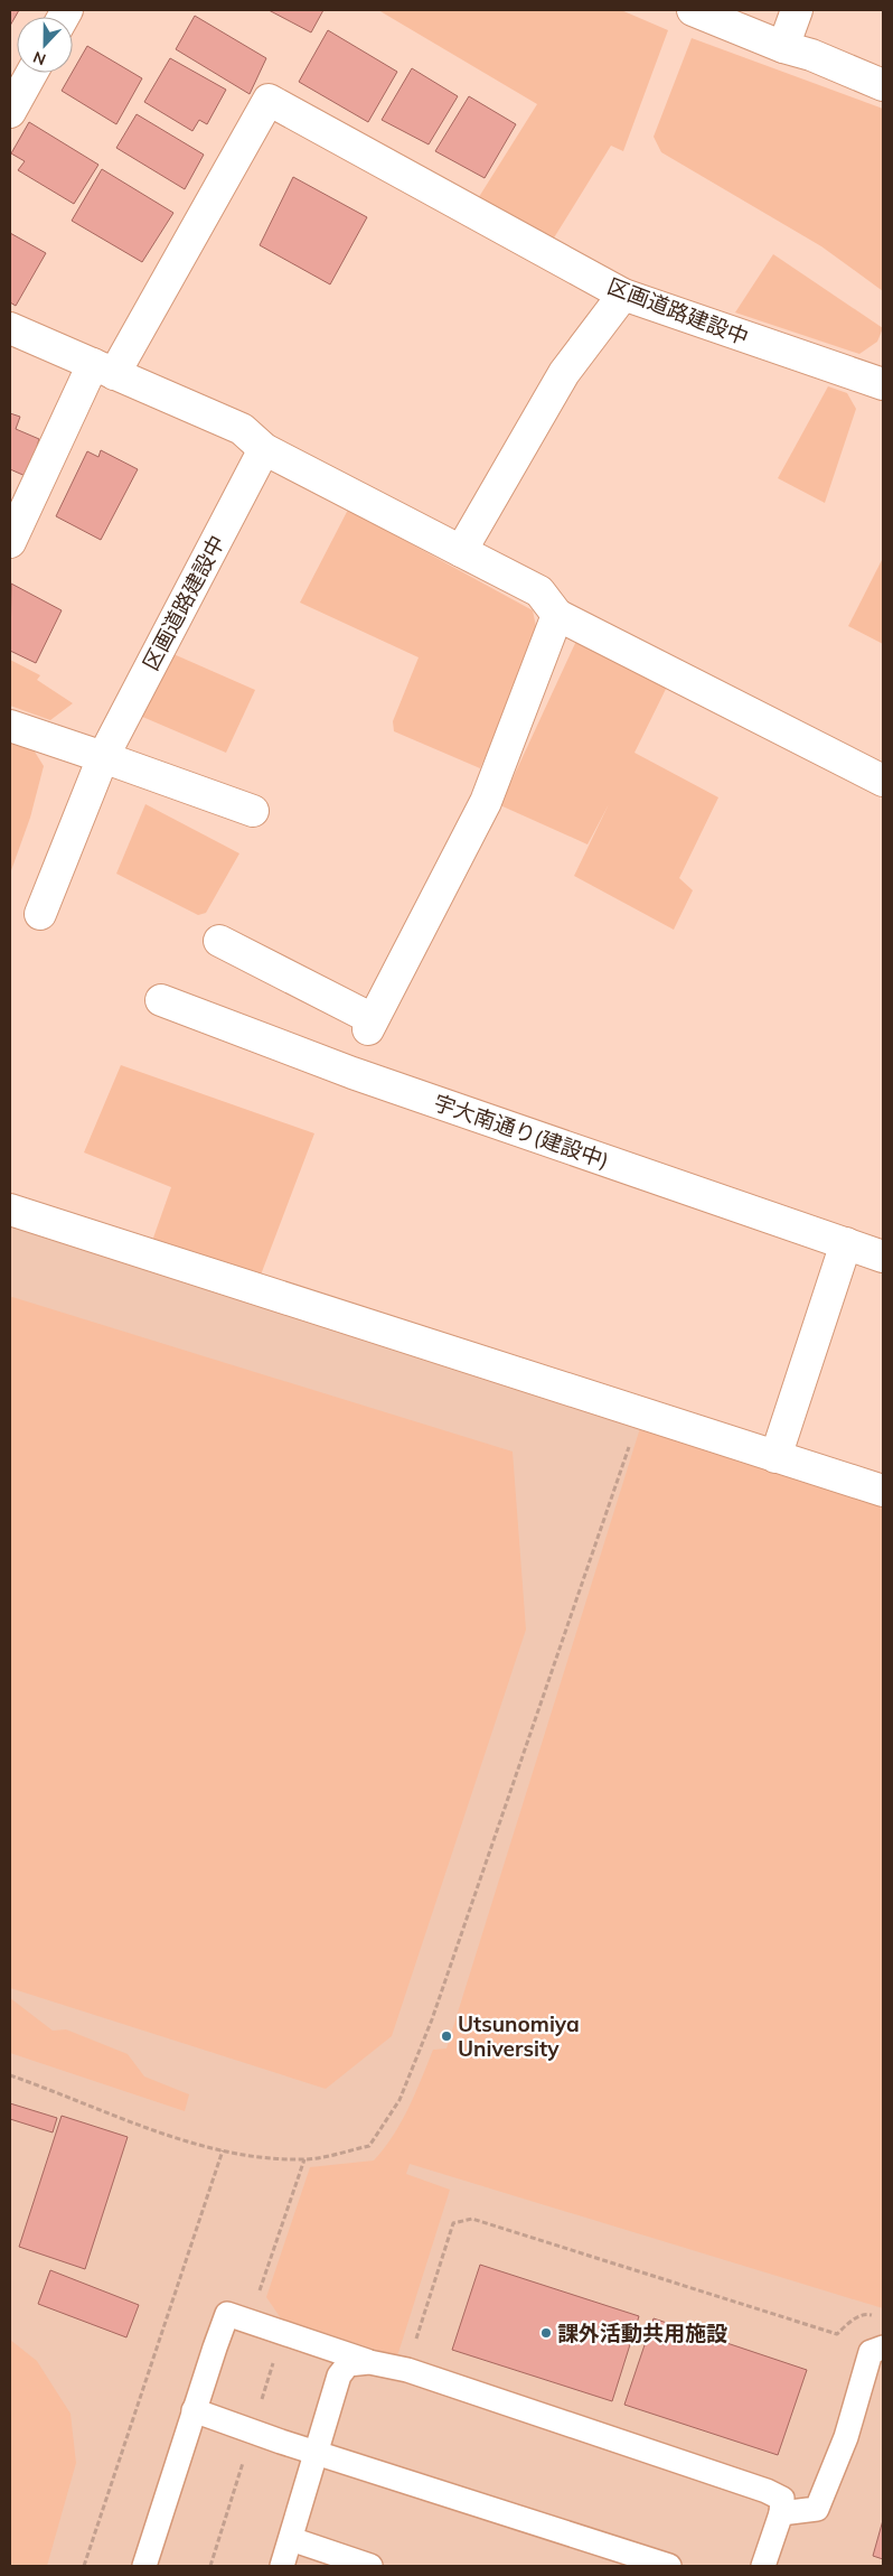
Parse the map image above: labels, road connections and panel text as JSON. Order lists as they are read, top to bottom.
{
  "streets": {
    "street": ["区画道路建設中", "宇大南通り(建設中)"]
  },
  "places": ["Utsunomiya University", "課外活動共用施設"],
  "north": "bottom"
}
